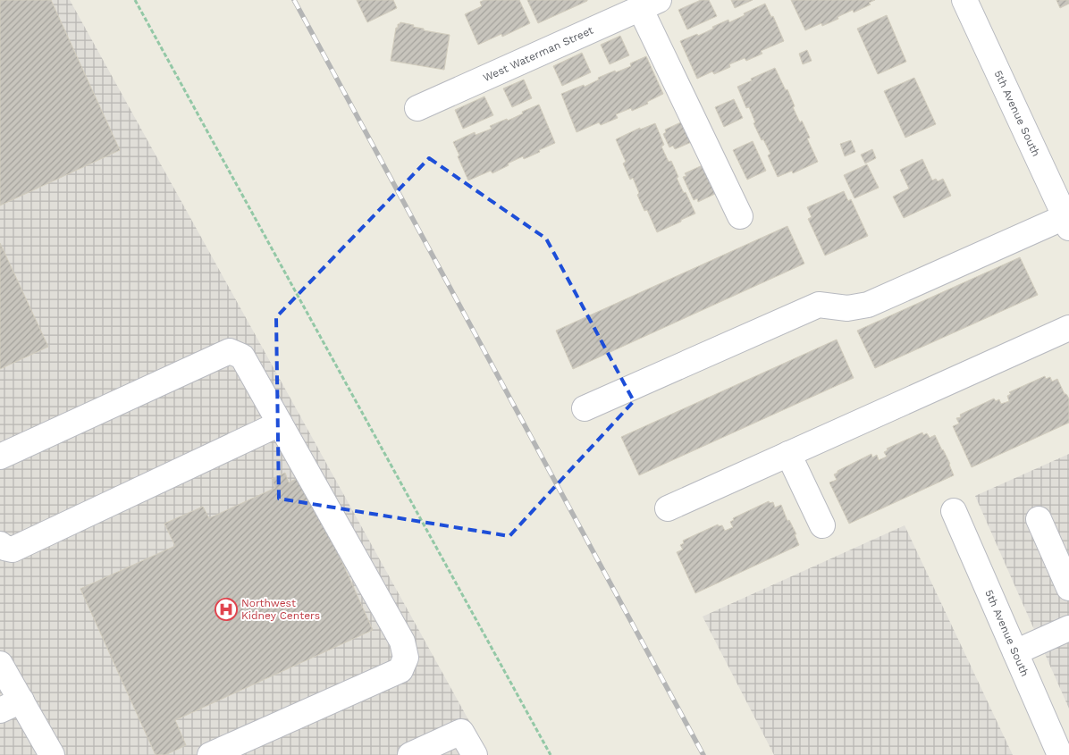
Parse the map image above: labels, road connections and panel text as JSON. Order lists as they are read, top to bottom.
{
  "streets": {
    "street": ["West Waterman Street", "5th Avenue South"]
  },
  "places": {
    "hospital": ["Northwest Kidney Centers"]
  }
}
